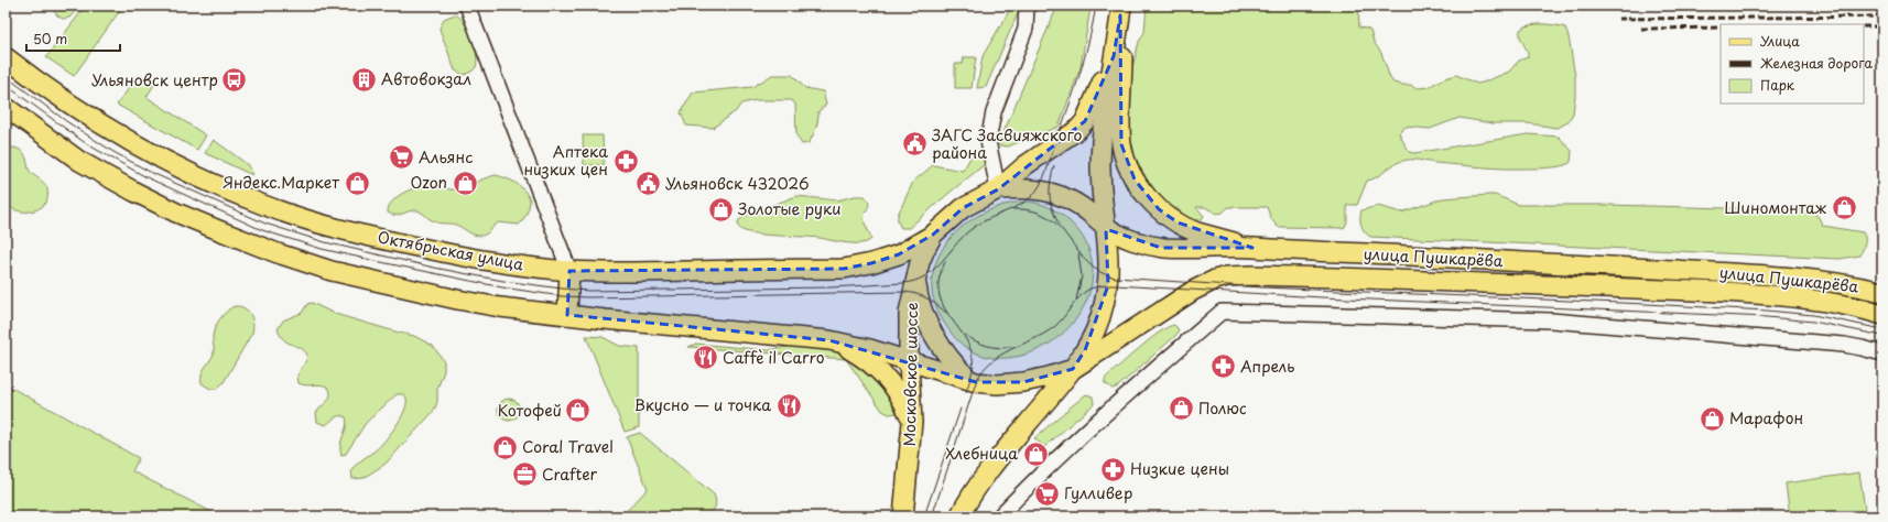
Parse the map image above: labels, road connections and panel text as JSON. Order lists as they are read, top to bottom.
{
  "streets": {
    "main road": ["Октябрьская улица", "улица Пушкарёва", "Московское шоссе"]
  },
  "crossings": [
    ["Октябрьская улица", "Московское шоссе"],
    ["улица Пушкарёва", "Московское шоссе"]
  ],
  "places": {
    "building": ["Автовокзал"],
    "bus stop": ["Ульяновск центр"],
    "public building": ["ЗАГС Засвияжского района", "Ульяновск 432026"],
    "supermarket": ["Альянс", "Гулливер"],
    "pharmacy": ["Аптека низких цен", "Апрель", "Низкие цены"],
    "shop": [
      "Яндекс.Маркет",
      "Ozon",
      "Шиномонтаж",
      "Золотые руки",
      "Полюс",
      "Котофей",
      "Марафон",
      "Coral Travel",
      "Хлебница"
    ],
    "restaurant": ["Caffè il Carro", "Вкусно — и точка"],
    "office": ["Crafter"]
  },
  "legend": ["Улица", "Железная дорога", "Парк"],
  "scale_bar": "50 m"
}
